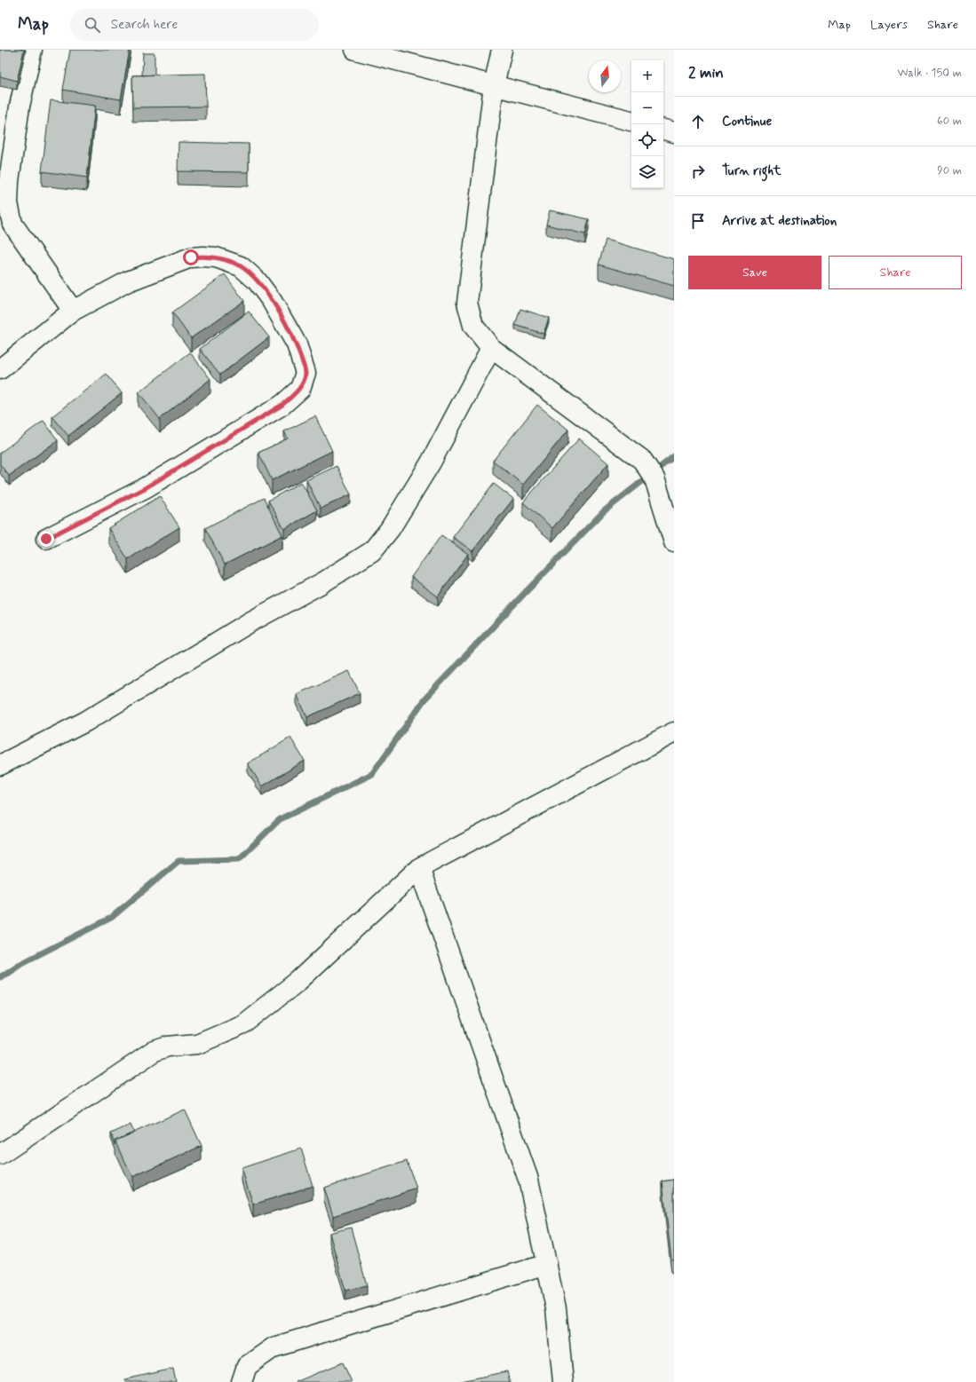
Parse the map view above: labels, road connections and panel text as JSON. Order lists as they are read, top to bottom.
{
  "north": "top",
  "page": {
    "header": "Map",
    "search": "Search here",
    "nav": ["Map", "Layers", "Share"],
    "heading": ["2 min", "Walk · 150 m"],
    "map_buttons": ["+", "−"],
    "list": [
      ["Continue", "60 m"],
      ["Turn right", "90 m"],
      "Arrive at destination"
    ],
    "buttons": ["Save", "Share"]
  }
}
